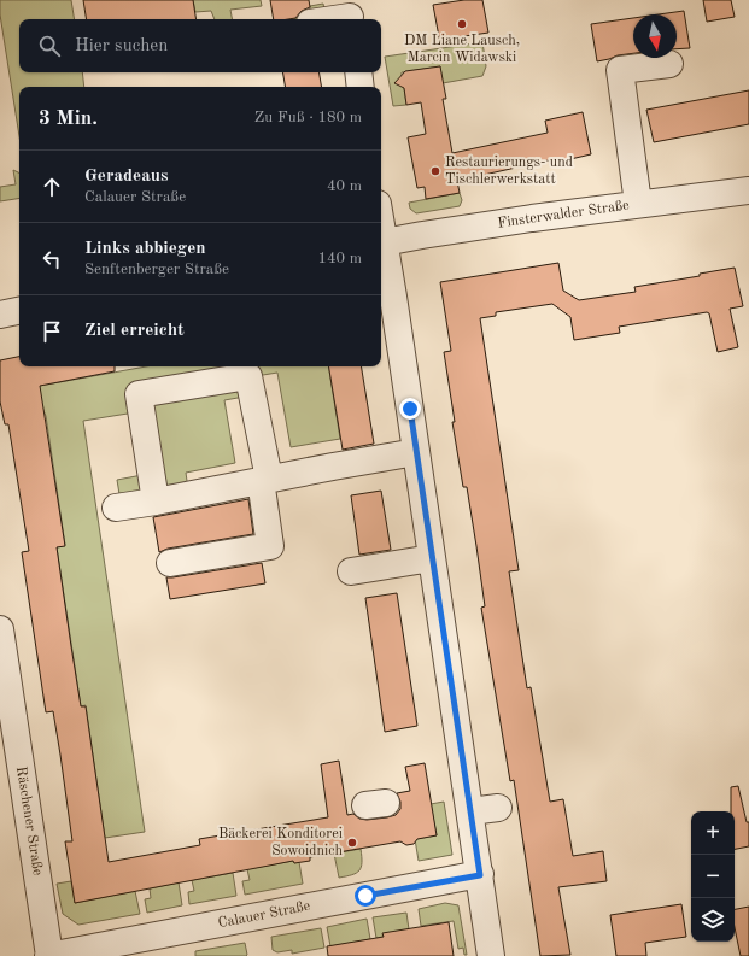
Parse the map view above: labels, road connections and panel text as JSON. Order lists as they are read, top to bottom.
{
  "streets": {
    "street": ["Finsterwalder Straße", "Räschener Straße", "Calauer Straße"]
  },
  "crossings": [
    ["Räschener Straße", "Calauer Straße"]
  ],
  "places": ["DM Liane Lausch, Marcin Widawski", "Restaurierungs- und Tischlerwerkstatt", "Bäckerei Konditorei Sowoidnich"],
  "north": "bottom",
  "page": {
    "search": "Hier suchen",
    "heading": ["3 Min.", "Zu Fuß · 180 m"],
    "list": [
      ["Geradeaus", "Calauer Straße", "40 m"],
      ["Links abbiegen", "Senftenberger Straße", "140 m"],
      "Ziel erreicht"
    ],
    "map_buttons": ["+", "−"]
  }
}
